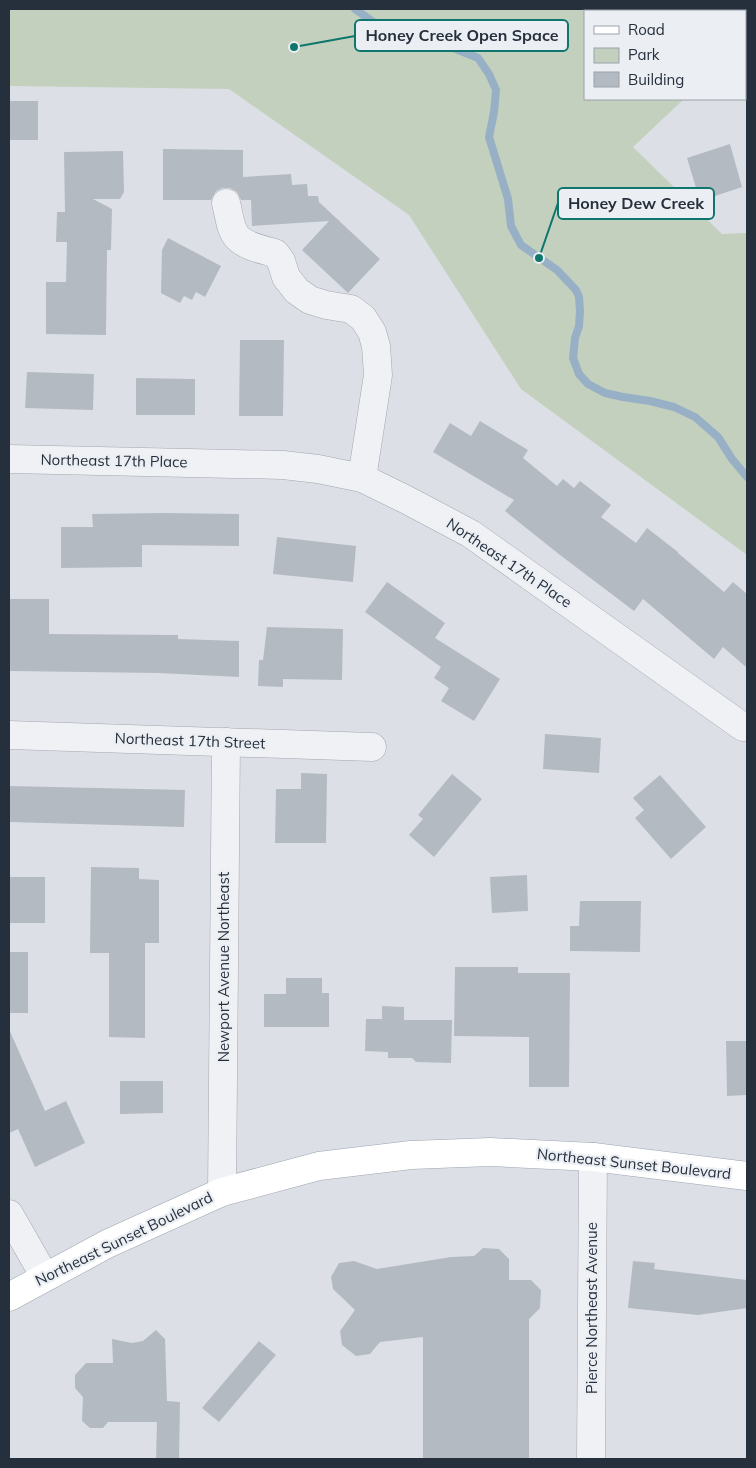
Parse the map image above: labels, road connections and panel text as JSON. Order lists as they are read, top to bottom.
{
  "streets": {
    "main road": ["Northeast Sunset Boulevard"],
    "street": [
      "Northeast 17th Place",
      "Northeast 17th Street",
      "Newport Avenue Northeast",
      "Pierce Northeast Avenue"
    ]
  },
  "crossings": [
    ["Northeast 17th Street", "Newport Avenue Northeast"],
    ["Newport Avenue Northeast", "Northeast Sunset Boulevard"],
    ["Northeast Sunset Boulevard", "Pierce Northeast Avenue"]
  ],
  "places": ["Honey Creek Open Space", "Honey Dew Creek"],
  "legend": ["Road", "Park", "Building"]
}
